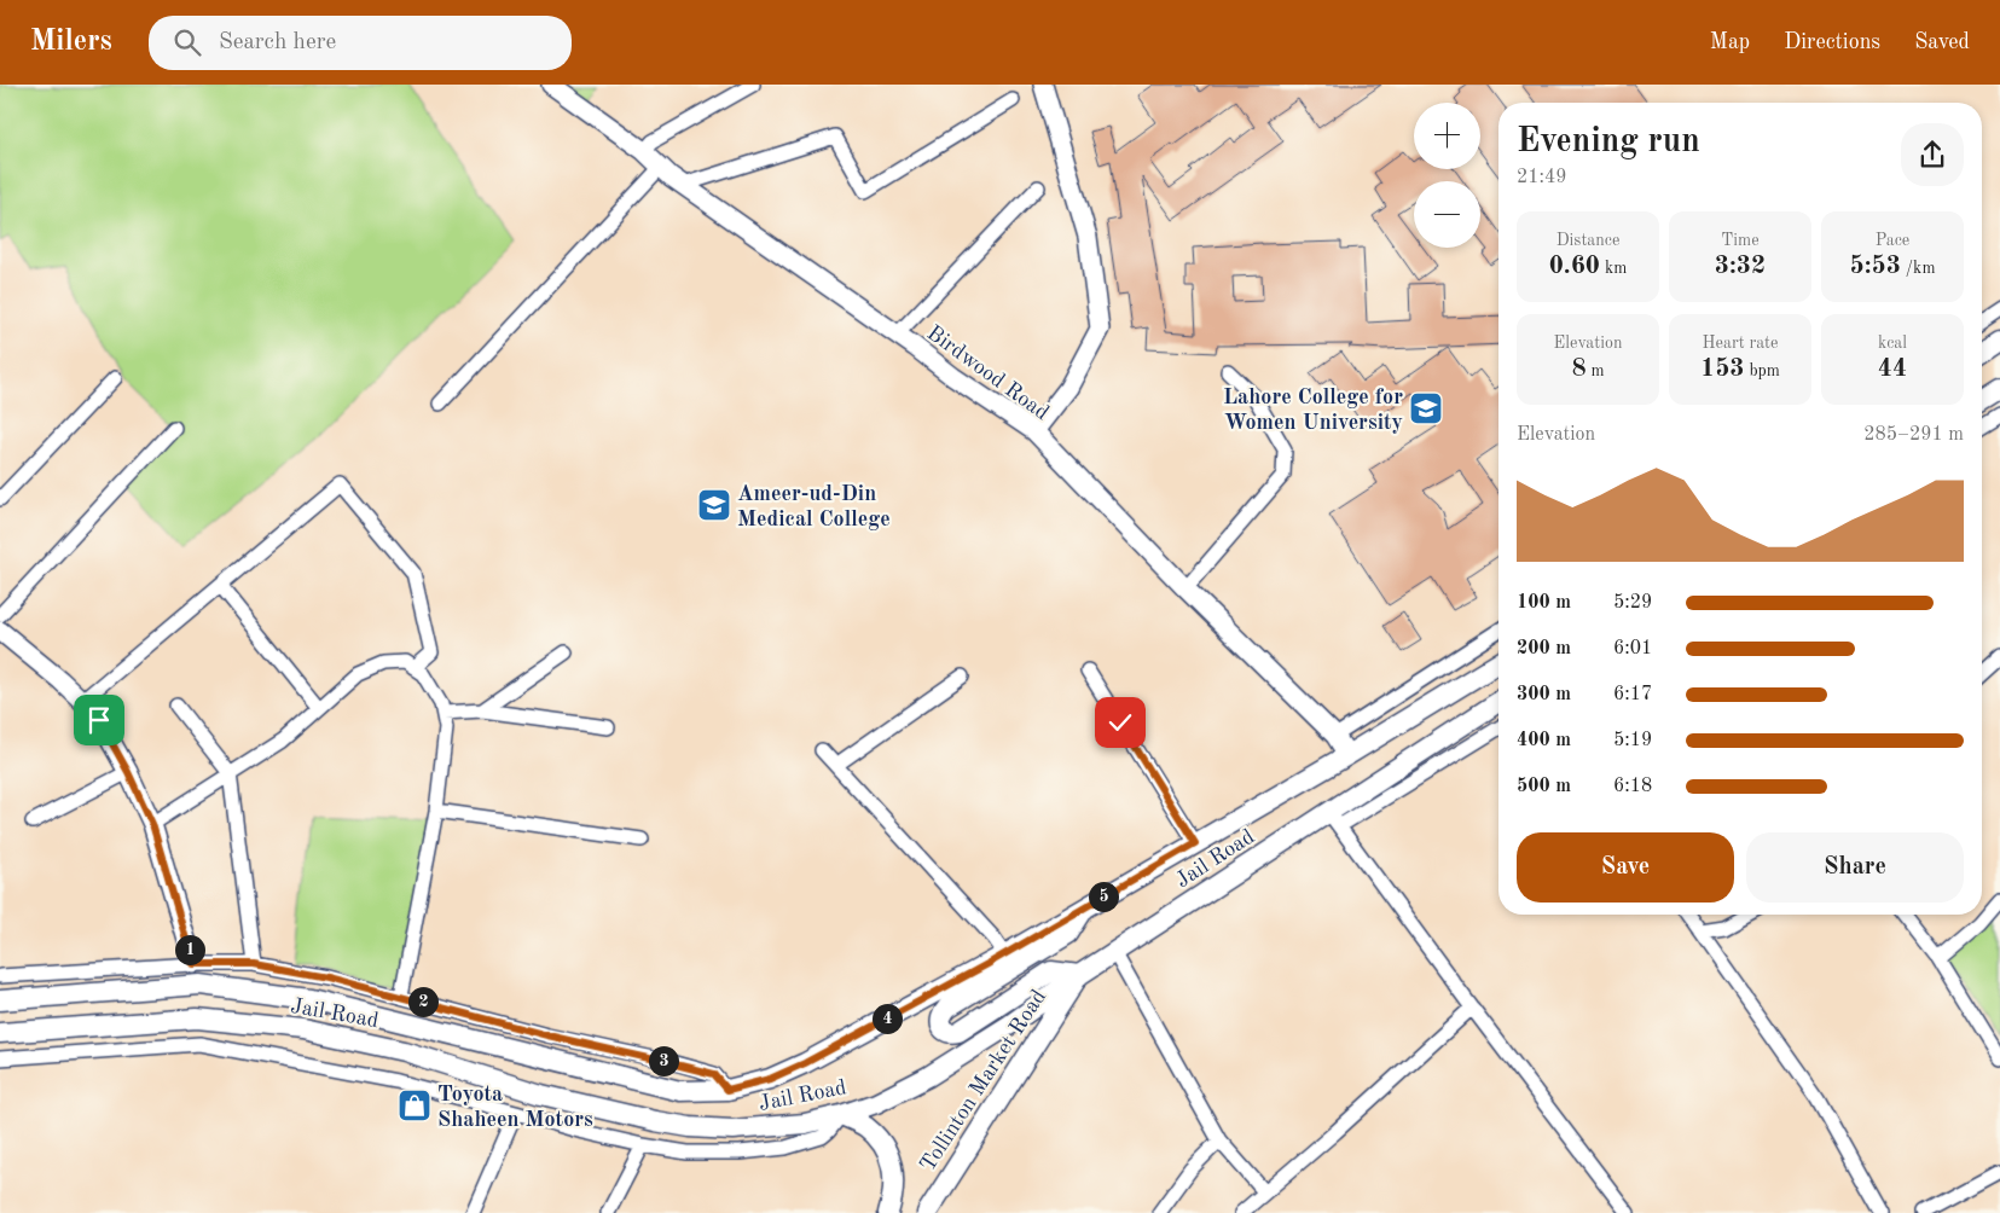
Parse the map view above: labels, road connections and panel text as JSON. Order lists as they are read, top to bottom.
{
  "streets": {
    "main road": ["Jail Road", "Tollinton Market Road"],
    "street": ["Birdwood Road"]
  },
  "crossings": [
    ["Birdwood Road", "Jail Road"],
    ["Jail Road", "Tollinton Market Road"]
  ],
  "places": {
    "school or university": ["Lahore College for Women University", "Ameer-ud-Din Medical College"],
    "shop": ["Toyota Shaheen Motors"]
  },
  "page": {
    "header": "Milers",
    "search": "Search here",
    "nav": ["Map", "Directions", "Saved"],
    "map_buttons": ["+", "−"],
    "heading": ["Evening run", "21:49"],
    "stats": [
      ["Distance", "0.60 km"],
      ["Time", "3:32"],
      ["Pace", "5:53 /km"],
      ["Elevation", "8 m"],
      ["Heart rate", "153 bpm"],
      ["kcal", "44"]
    ],
    "chart": ["Elevation", "285–291 m"],
    "list": [
      {
        "name": "100 m",
        "note": "5:29"
      },
      {
        "name": "200 m",
        "note": "6:01"
      },
      {
        "name": "300 m",
        "note": "6:17"
      },
      {
        "name": "400 m",
        "note": "5:19"
      },
      {
        "name": "500 m",
        "note": "6:18"
      }
    ],
    "buttons": ["Save", "Share"],
    "pins": [
      "5",
      "1",
      "2",
      "4",
      "3"
    ]
  }
}
